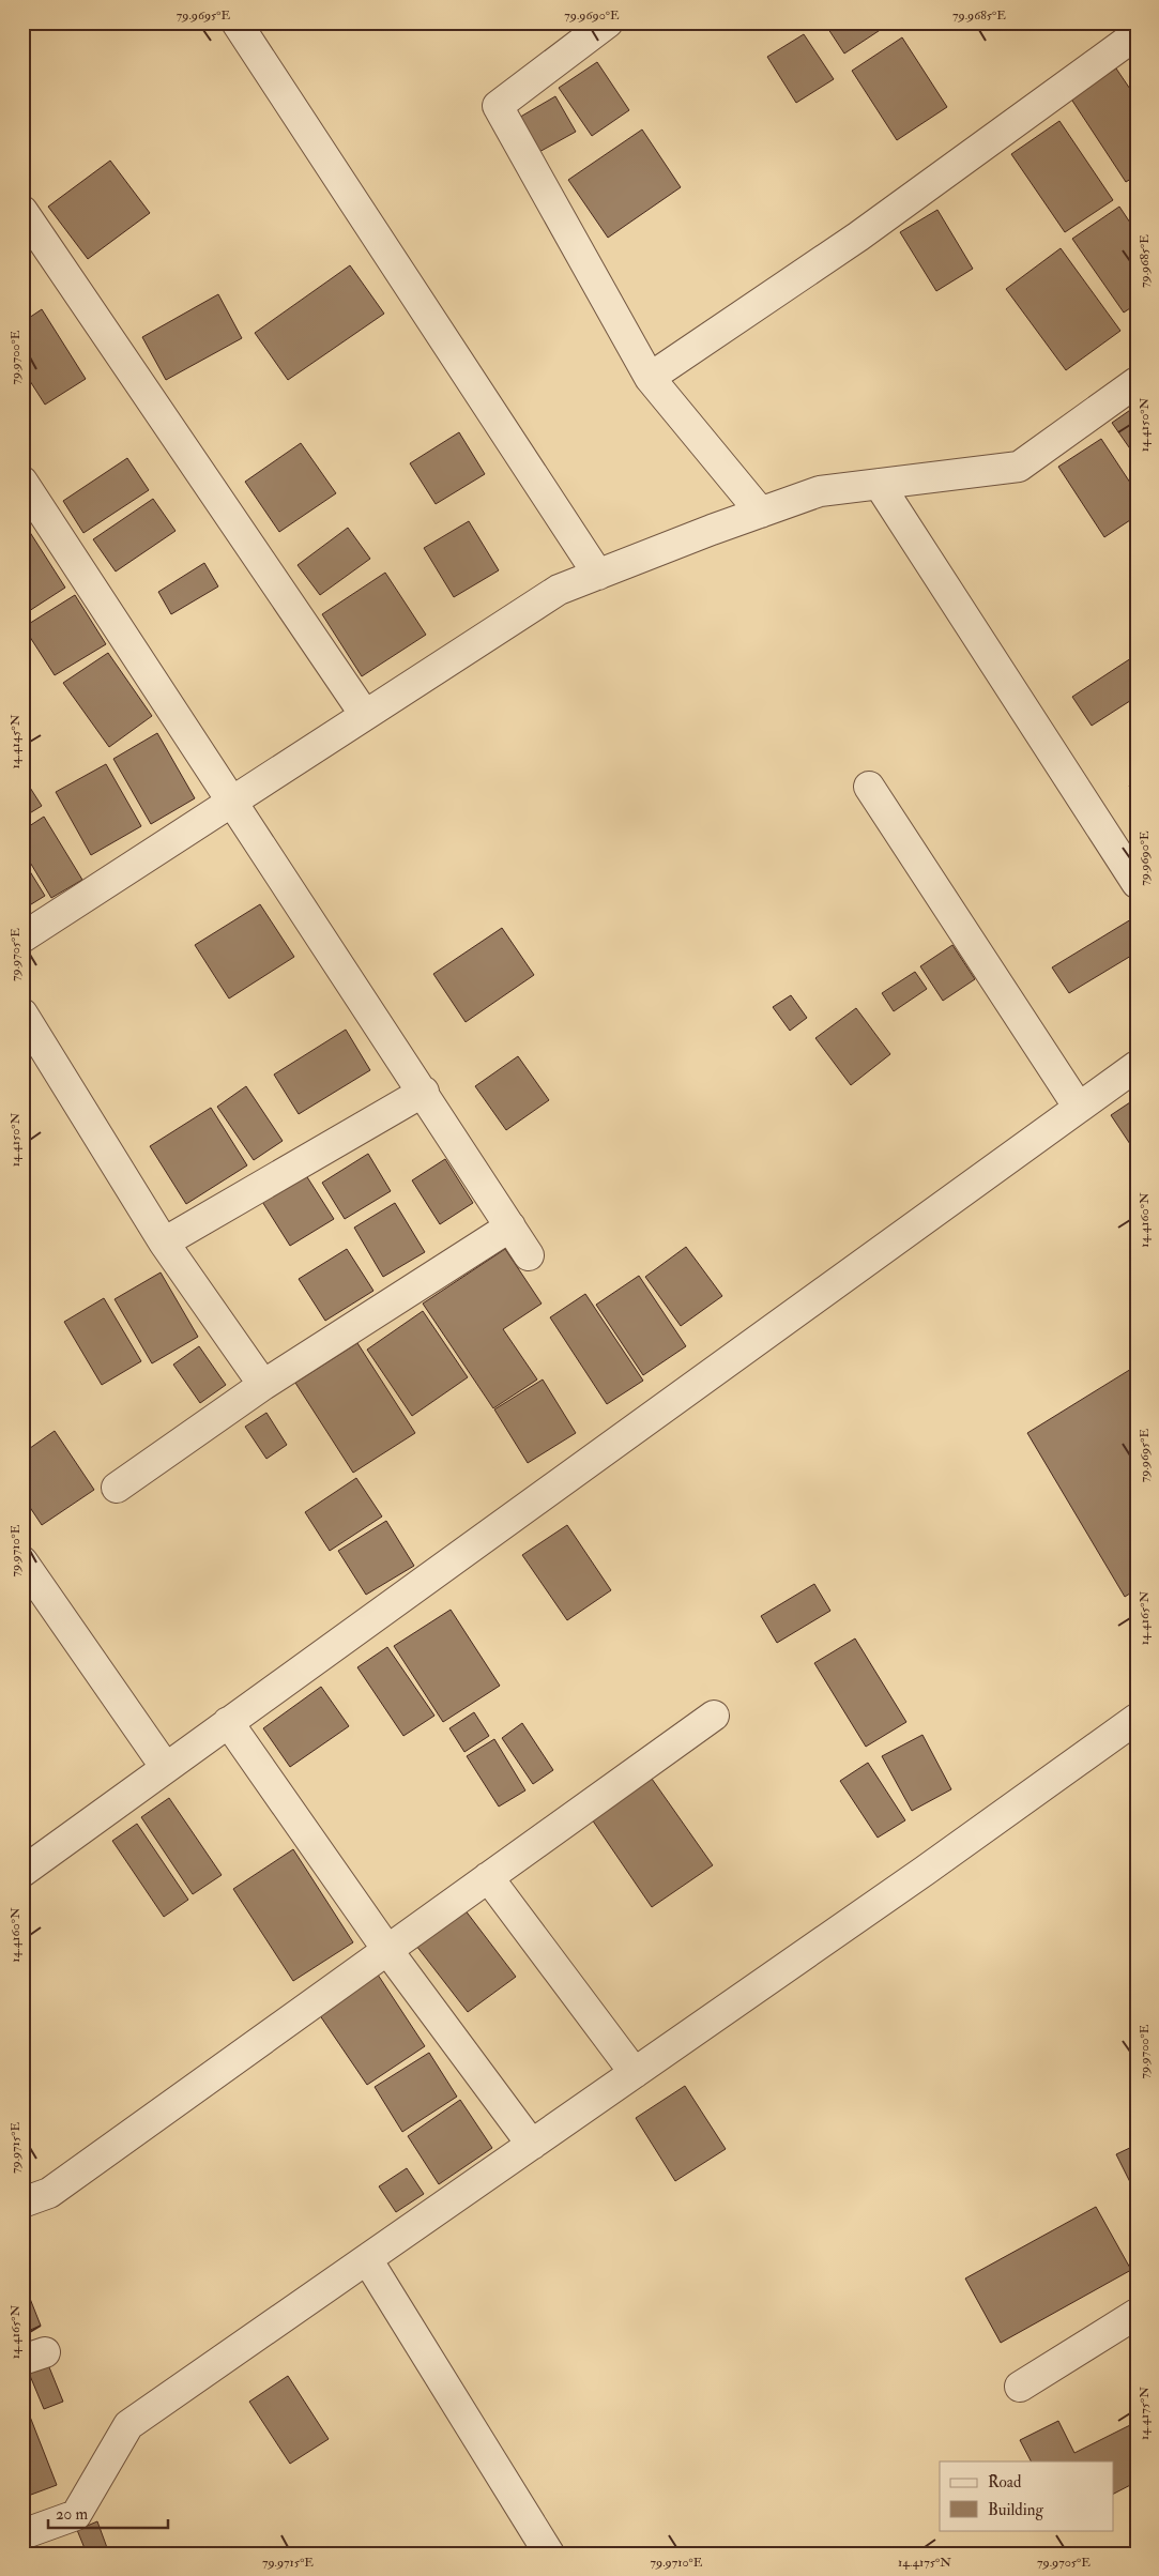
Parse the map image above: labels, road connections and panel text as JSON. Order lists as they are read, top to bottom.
{
  "legend": ["Road", "Building"],
  "scale_bar": "20 m",
  "coordinates": [
    "79.9695°E",
    "79.9690°E",
    "79.9685°E",
    "79.9700°E",
    "14.4150°N",
    "14.4145°N",
    "79.9705°E",
    "14.4160°N",
    "79.9710°E",
    "14.4165°N",
    "79.9715°E",
    "14.4175°N"
  ]
}
